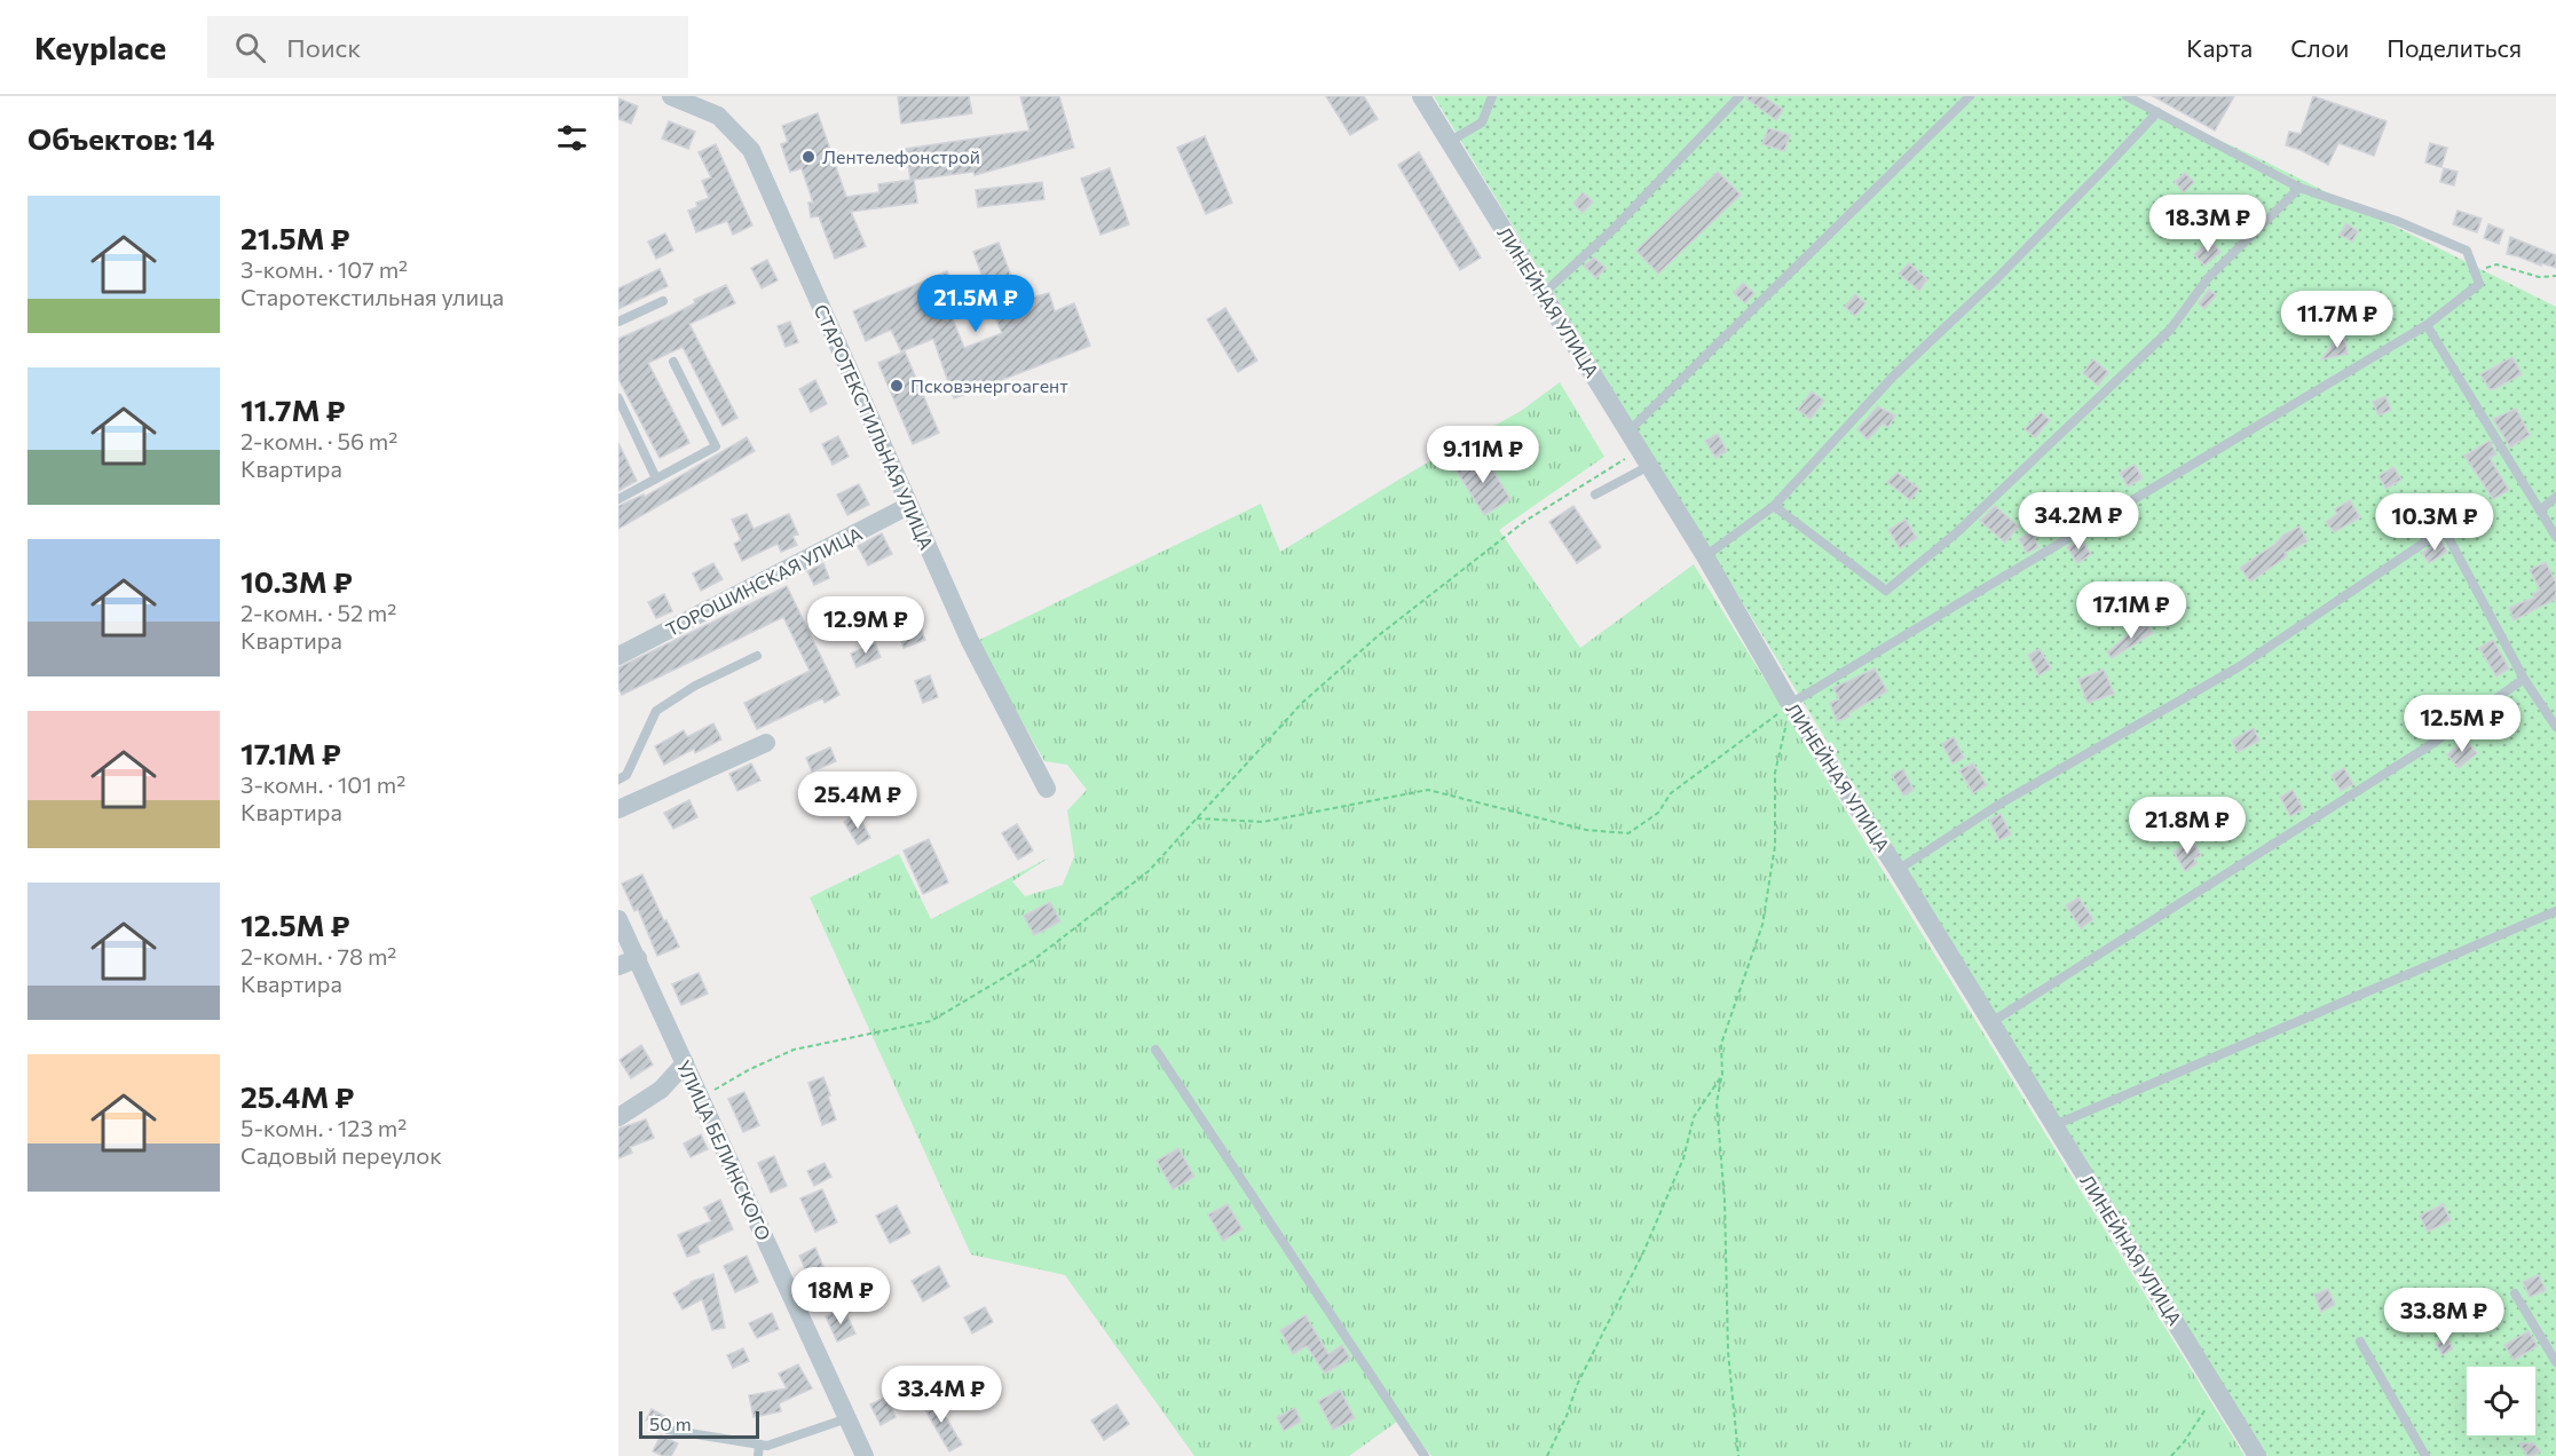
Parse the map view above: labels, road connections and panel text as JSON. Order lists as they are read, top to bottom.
{
  "streets": {
    "street": [
      "ЛИНЕЙНАЯ УЛИЦА",
      "СТАРОТЕКСТИЛЬНАЯ УЛИЦА",
      "ТОРОШИНСКАЯ УЛИЦА",
      "УЛИЦА БЕЛИНСКОГО"
    ]
  },
  "crossings": [
    ["СТАРОТЕКСТИЛЬНАЯ УЛИЦА", "ТОРОШИНСКАЯ УЛИЦА"]
  ],
  "places": ["Лентелефонстрой", "Псковэнергоагент"],
  "scale_bar": "50 m",
  "page": {
    "header": "Keyplace",
    "search": "Поиск",
    "nav": ["Карта", "Слои", "Поделиться"],
    "heading": "Объектов: 14",
    "list": [
      {
        "name": "21.5M ₽",
        "note": "3-комн. · 107 m² · Старотекстильная улица"
      },
      {
        "name": "11.7M ₽",
        "note": "2-комн. · 56 m² · Квартира"
      },
      {
        "name": "10.3M ₽",
        "note": "2-комн. · 52 m² · Квартира"
      },
      {
        "name": "17.1M ₽",
        "note": "3-комн. · 101 m² · Квартира"
      },
      {
        "name": "12.5M ₽",
        "note": "2-комн. · 78 m² · Квартира"
      },
      {
        "name": "25.4M ₽",
        "note": "5-комн. · 123 m² · Садовый переулок"
      }
    ],
    "price": [
      "18.3M ₽",
      "21.5M ₽",
      "11.7M ₽",
      "9.11M ₽",
      "34.2M ₽",
      "10.3M ₽",
      "17.1M ₽",
      "12.9M ₽",
      "12.5M ₽",
      "25.4M ₽",
      "21.8M ₽",
      "18M ₽",
      "33.8M ₽",
      "33.4M ₽"
    ],
    "scale": "50 m"
  }
}
